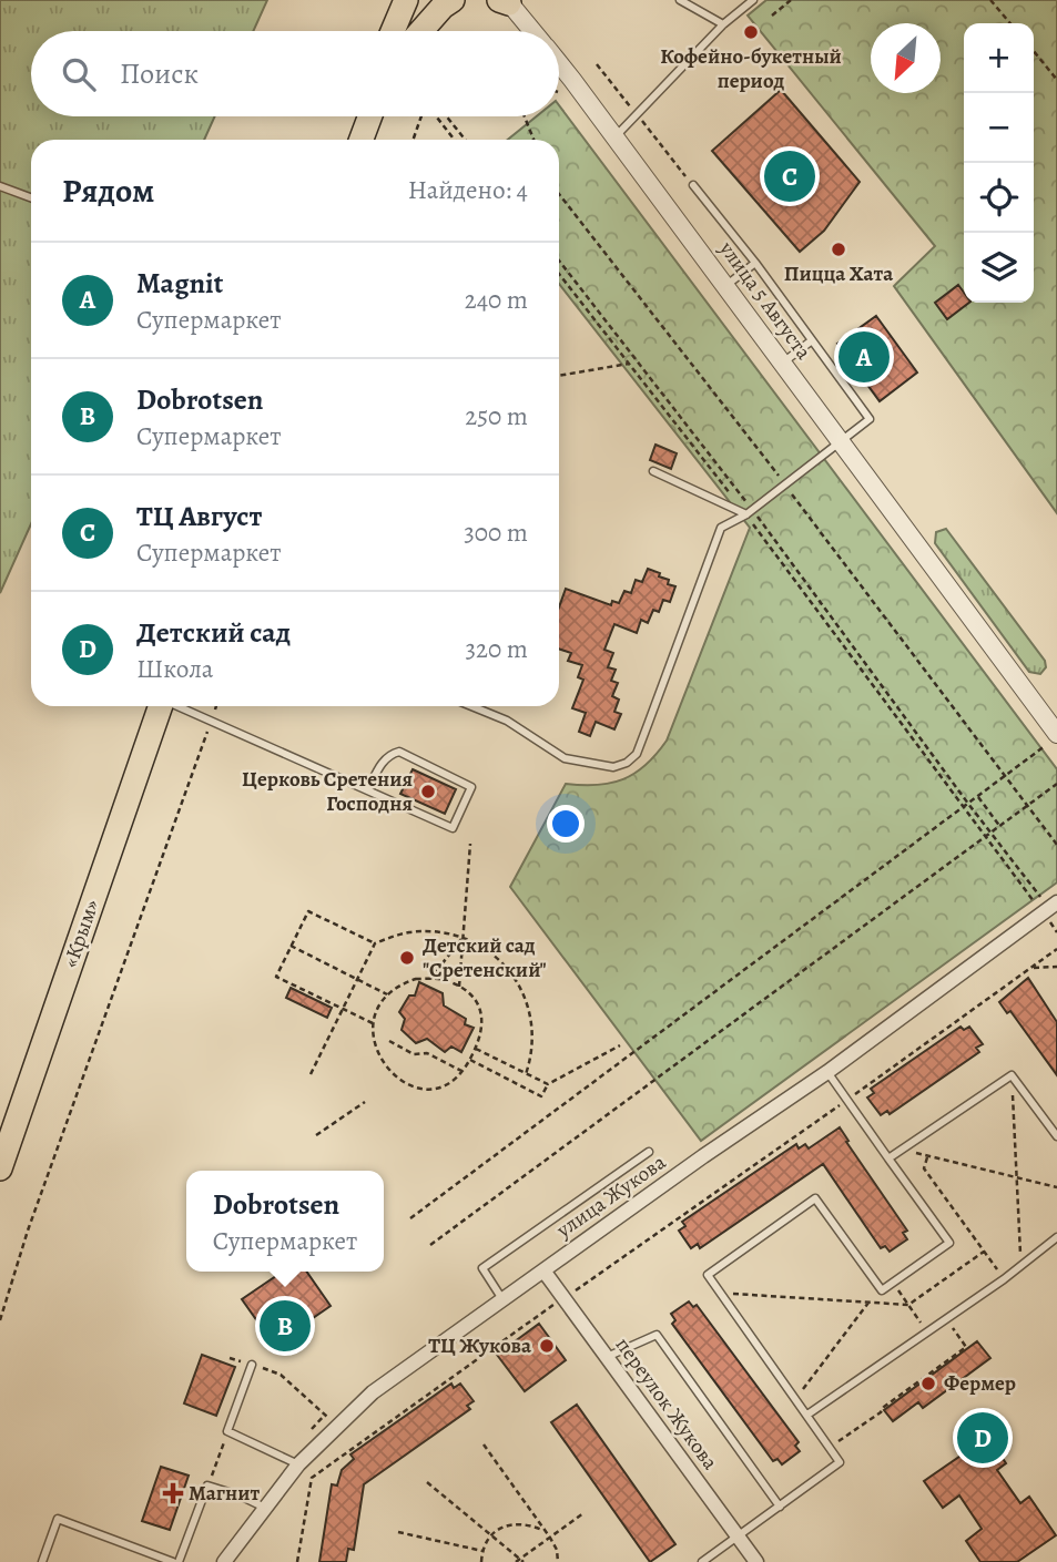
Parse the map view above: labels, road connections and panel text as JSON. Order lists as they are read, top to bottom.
{
  "streets": {
    "highway": ["«Крым»"],
    "street": ["улица 5 Августа", "улица Жукова", "переулок Жукова"]
  },
  "crossings": [
    ["улица Жукова", "переулок Жукова"]
  ],
  "places": {
    "other": [
      "Кофейно-букетный период",
      "Пицца Хата",
      "Церковь Сретения Господня",
      "Детский сад \"Сретенский\"",
      "ТЦ Жукова",
      "Фермер"
    ],
    "health": ["Магнит"]
  },
  "north": "bottom left",
  "page": {
    "map_buttons": ["+", "−"],
    "search": "Поиск",
    "heading": ["Рядом", "Найдено: 4"],
    "pins": [
      "C",
      "A",
      "B",
      "D"
    ],
    "list": [
      {
        "mark": "A",
        "name": "Magnit",
        "note": "Супермаркет",
        "value": "240 m"
      },
      {
        "mark": "B",
        "name": "Dobrotsen",
        "note": "Супермаркет",
        "value": "250 m"
      },
      {
        "mark": "C",
        "name": "ТЦ Август",
        "note": "Супермаркет",
        "value": "300 m"
      },
      {
        "mark": "D",
        "name": "Детский сад",
        "note": "Школа",
        "value": "320 m"
      }
    ],
    "popup": ["Dobrotsen", "Супермаркет"]
  }
}
